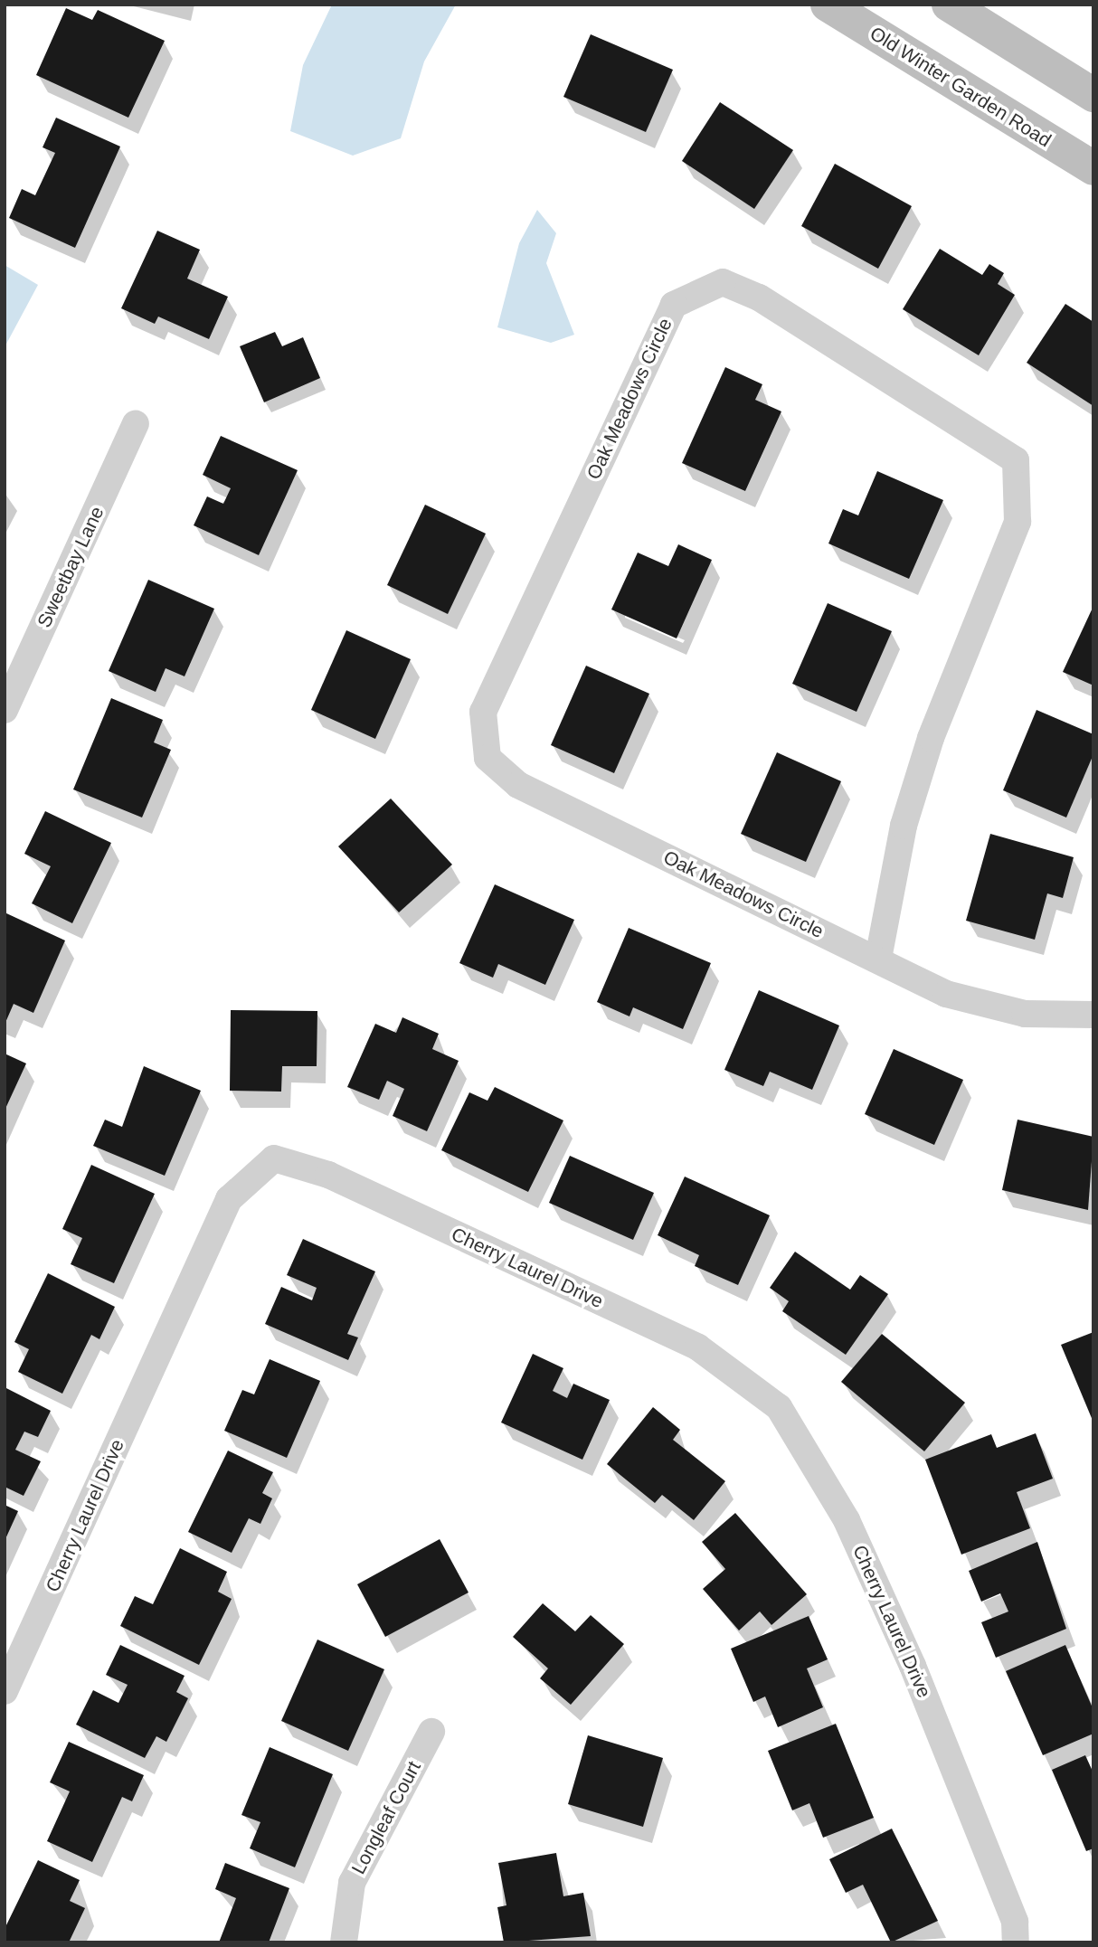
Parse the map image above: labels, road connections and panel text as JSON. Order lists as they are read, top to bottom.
{
  "streets": {
    "main road": ["Old Winter Garden Road"],
    "street": [
      "Oak Meadows Circle",
      "Sweetbay Lane",
      "Cherry Laurel Drive",
      "Longleaf Court"
    ]
  }
}
